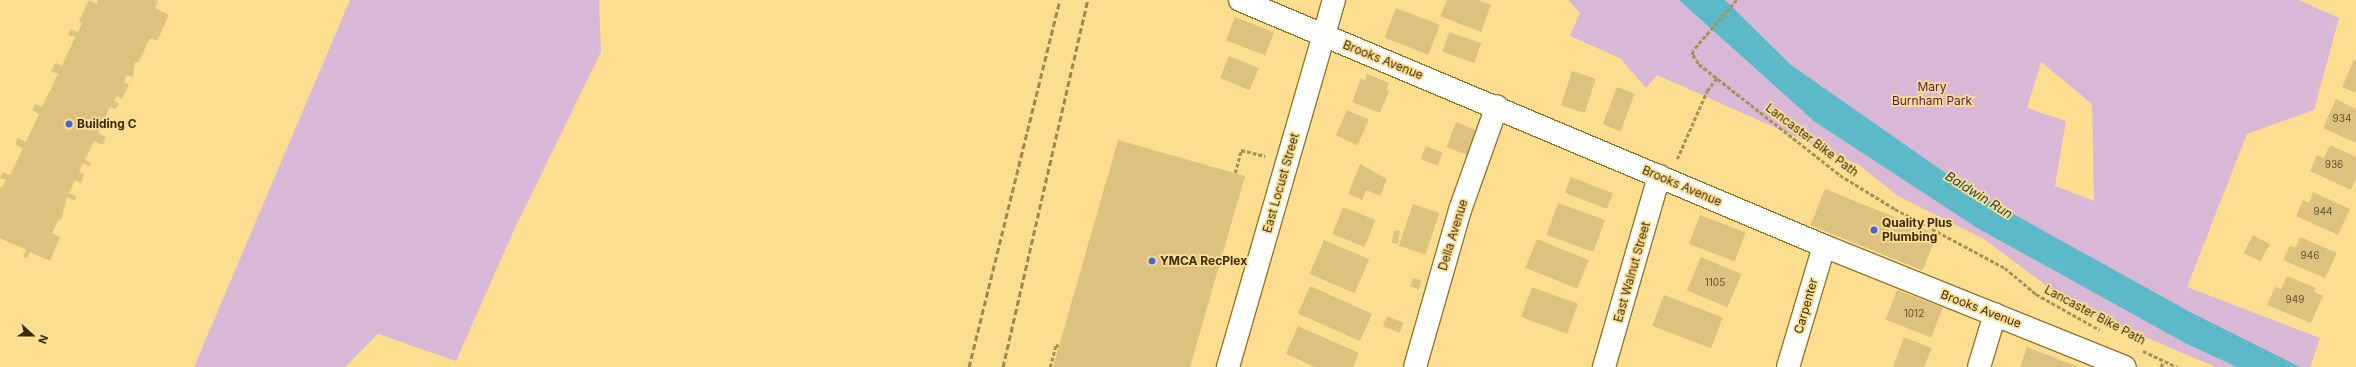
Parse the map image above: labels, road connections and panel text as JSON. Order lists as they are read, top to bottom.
{
  "streets": {
    "street": [
      "Brooks Avenue",
      "East Locust Street",
      "Della Avenue",
      "East Walnut Street",
      "Carpenter"
    ],
    "path": ["Lancaster Bike Path"]
  },
  "crossings": [
    ["Brooks Avenue", "East Locust Street"],
    ["Brooks Avenue", "Della Avenue"],
    ["Brooks Avenue", "East Walnut Street"],
    ["Brooks Avenue", "Carpenter"]
  ],
  "water": ["Baldwin Run"],
  "parks": ["Mary Burnham Park"],
  "places": ["Building C", "Quality Plus Plumbing", "YMCA RecPlex"],
  "house_numbers": [
    "934",
    "936",
    "944",
    "946",
    "1105",
    "949",
    "1012"
  ],
  "north": "right"
}
